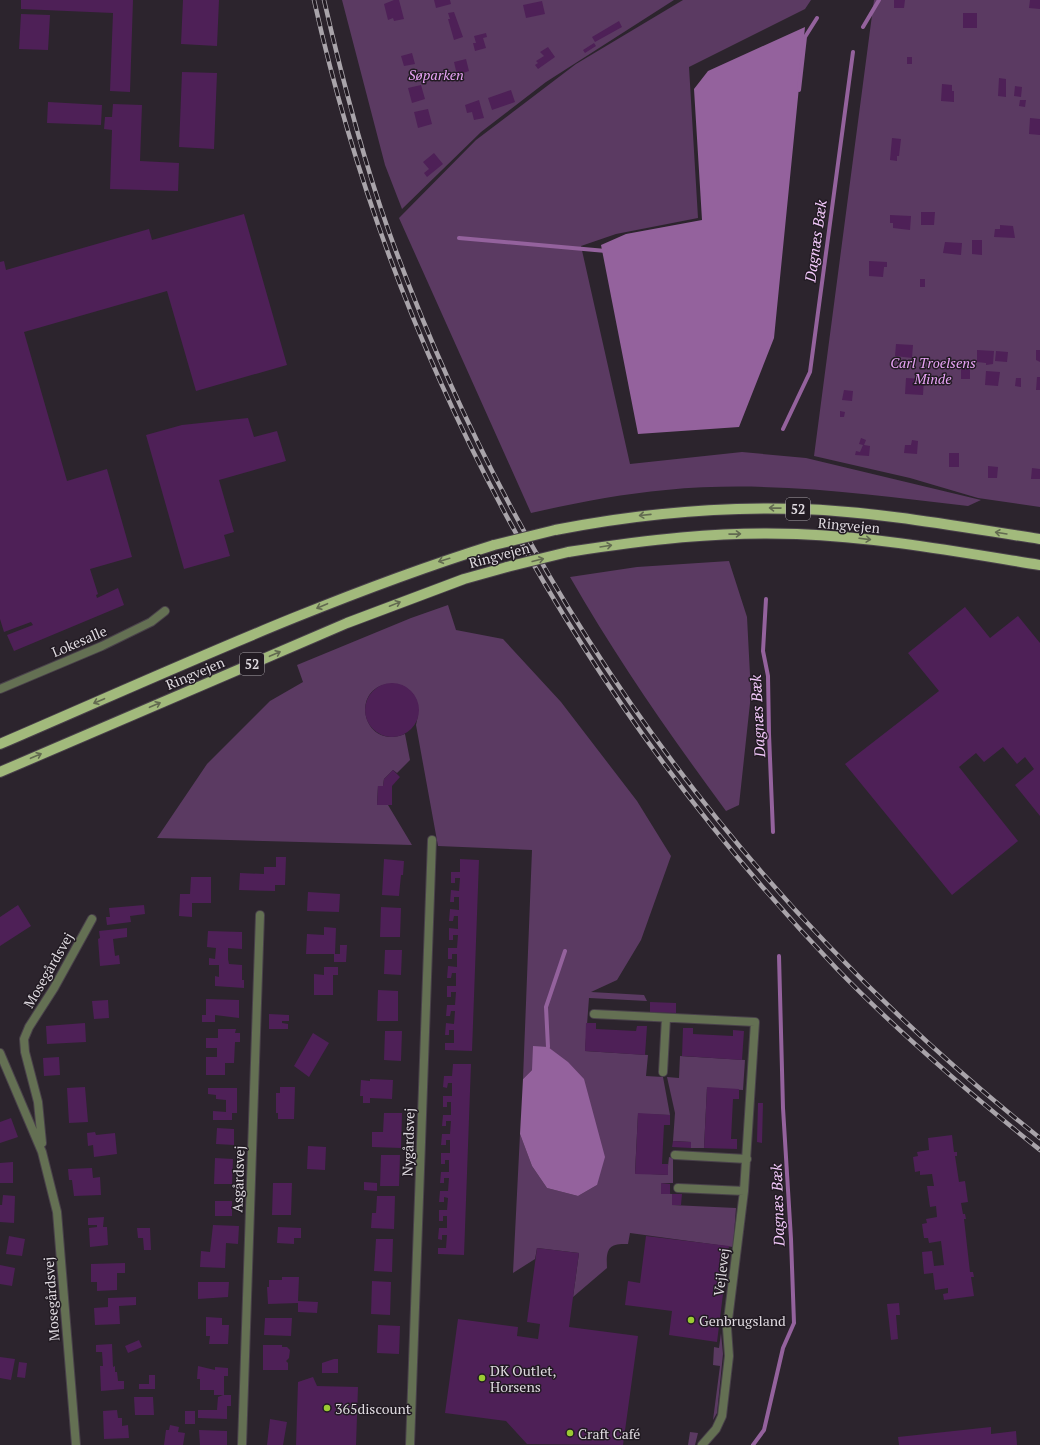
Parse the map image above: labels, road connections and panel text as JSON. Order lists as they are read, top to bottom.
{
  "streets": {
    "main road": ["52", "Ringvejen"],
    "street": [
      "Lokesalle",
      "Mosegårdsvej",
      "Nygårdsvej",
      "Asgårdsvej",
      "Vejlevej"
    ]
  },
  "water": ["Dagnæs Bæk"],
  "parks": ["Søparken", "Carl Troelsens Minde"],
  "places": [
    "Genbrugsland",
    "DK Outlet, Horsens",
    "365discount",
    "Craft Café"
  ]
}
